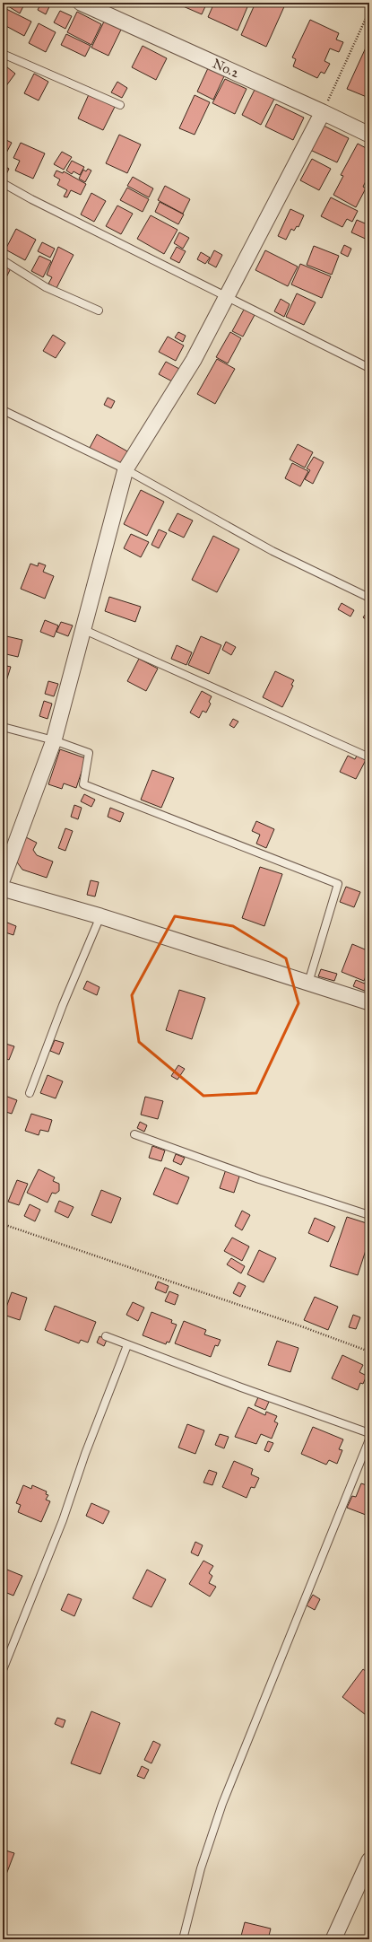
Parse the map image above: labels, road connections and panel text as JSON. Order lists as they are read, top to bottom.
{
  "streets": {
    "street": ["No.2"]
  }
}
